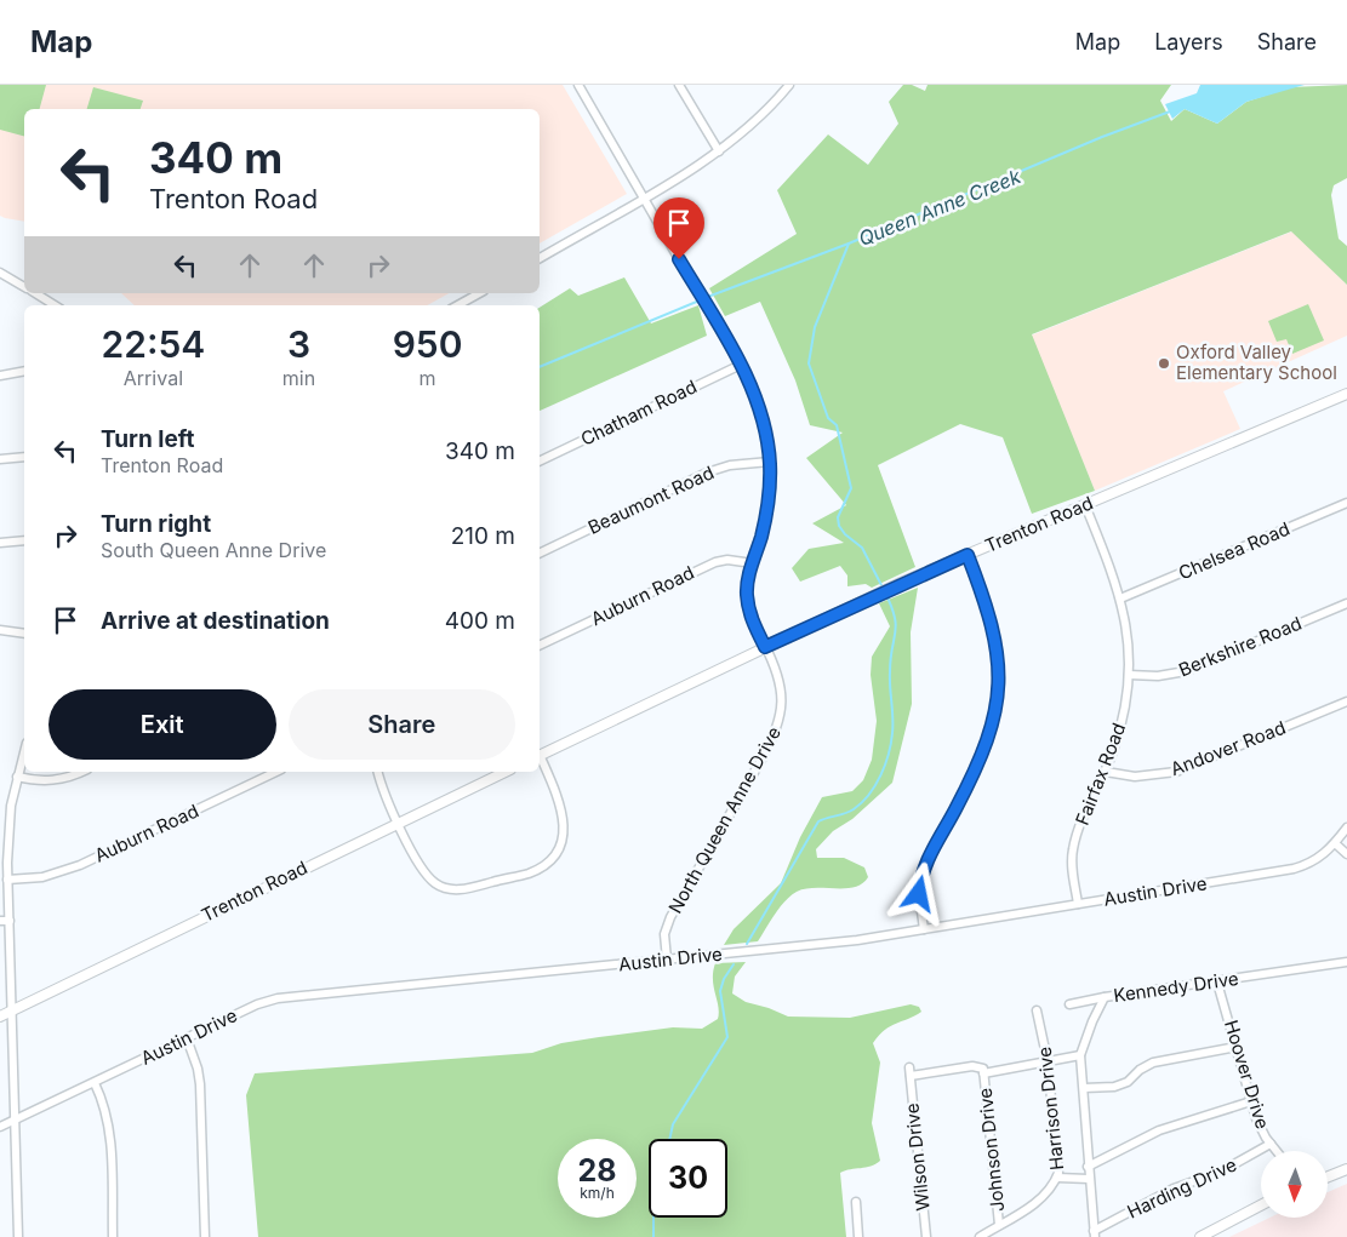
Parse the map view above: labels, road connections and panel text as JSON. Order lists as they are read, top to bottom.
{
  "streets": {
    "main road": ["Trenton Road"],
    "street": [
      "Chatham Road",
      "Beaumont Road",
      "Chelsea Road",
      "Auburn Road",
      "Berkshire Road",
      "Andover Road",
      "Fairfax Road",
      "North Queen Anne Drive",
      "Austin Drive",
      "Kennedy Drive",
      "Hoover Drive",
      "Harrison Drive",
      "Johnson Drive",
      "Wilson Drive",
      "Harding Drive"
    ]
  },
  "crossings": [
    ["Chatham Road", "North Queen Anne Drive"],
    ["Beaumont Road", "North Queen Anne Drive"],
    ["Trenton Road", "Fairfax Road"],
    ["Trenton Road", "North Queen Anne Drive"],
    ["Chelsea Road", "Fairfax Road"],
    ["Auburn Road", "North Queen Anne Drive"],
    ["Berkshire Road", "Fairfax Road"],
    ["Andover Road", "Fairfax Road"],
    ["Fairfax Road", "Austin Drive"],
    ["North Queen Anne Drive", "Austin Drive"],
    ["Kennedy Drive", "Hoover Drive"],
    ["Kennedy Drive", "Harrison Drive"],
    ["Kennedy Drive", "Wilson Drive"],
    ["Kennedy Drive", "Harding Drive"],
    ["Hoover Drive", "Harding Drive"],
    ["Harrison Drive", "Wilson Drive"],
    ["Johnson Drive", "Wilson Drive"]
  ],
  "water": ["Queen Anne Creek"],
  "places": ["Oxford Valley Elementary School"],
  "north": "bottom",
  "page": {
    "header": "Map",
    "nav": ["Map", "Layers", "Share"],
    "turn": ["340 m", "Trenton Road"],
    "eta": [
      "22:54",
      "Arrival",
      "3",
      "min",
      "950",
      "m"
    ],
    "list": [
      {
        "name": "Turn left",
        "note": "Trenton Road",
        "value": "340 m"
      },
      {
        "name": "Turn right",
        "note": "South Queen Anne Drive",
        "value": "210 m"
      },
      {
        "name": "Arrive at destination",
        "value": "400 m"
      }
    ],
    "buttons": ["Exit", "Share"],
    "speed": "28 km/h",
    "limit": "30"
  }
}
